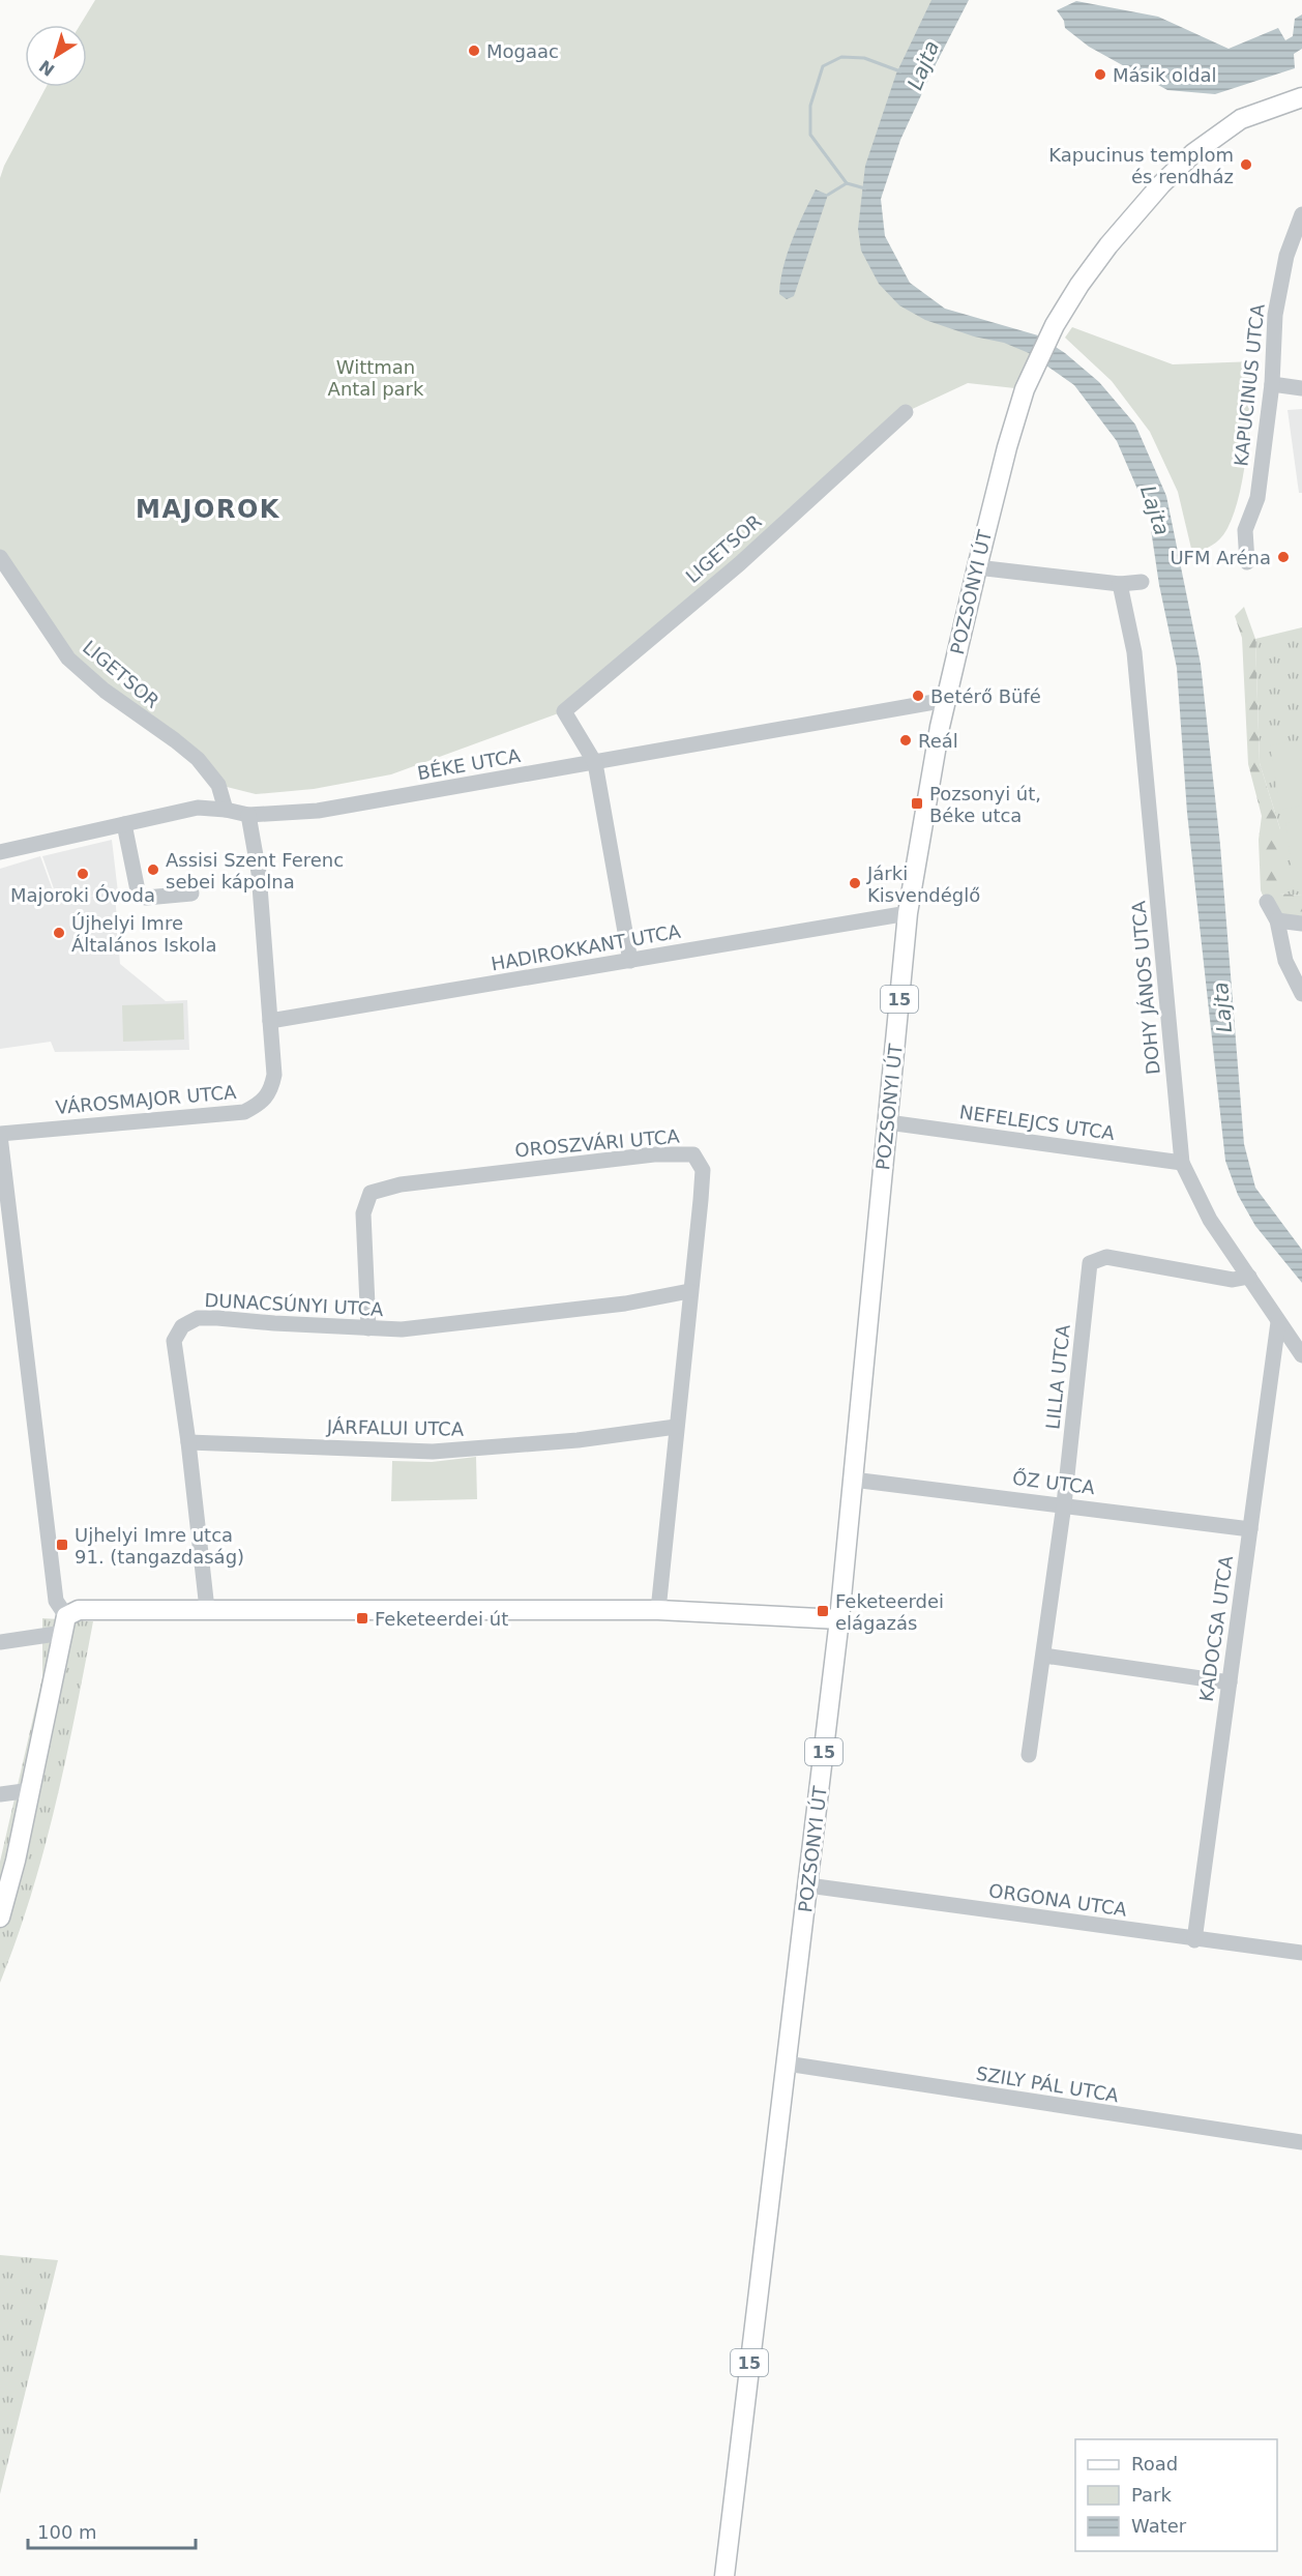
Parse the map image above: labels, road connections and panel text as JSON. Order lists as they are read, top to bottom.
{
  "streets": {
    "main road": ["POZSONYI ÚT", "15"],
    "street": [
      "KAPUCINUS UTCA",
      "LIGETSOR",
      "BÉKE UTCA",
      "HADIROKKANT UTCA",
      "DOHY JÁNOS UTCA",
      "VÁROSMAJOR UTCA",
      "NEFELEJCS UTCA",
      "OROSZVÁRI UTCA",
      "DUNACSÚNYI UTCA",
      "LILLA UTCA",
      "JÁRFALUI UTCA",
      "ŐZ UTCA",
      "KADOCSA UTCA",
      "ORGONA UTCA",
      "SZILY PÁL UTCA"
    ]
  },
  "crossings": [
    ["LIGETSOR", "BÉKE UTCA"],
    ["POZSONYI ÚT", "BÉKE UTCA"],
    ["POZSONYI ÚT", "HADIROKKANT UTCA"],
    ["POZSONYI ÚT", "15"],
    ["POZSONYI ÚT", "NEFELEJCS UTCA"],
    ["POZSONYI ÚT", "ŐZ UTCA"],
    ["POZSONYI ÚT", "ORGONA UTCA"],
    ["POZSONYI ÚT", "SZILY PÁL UTCA"],
    ["BÉKE UTCA", "VÁROSMAJOR UTCA"],
    ["HADIROKKANT UTCA", "VÁROSMAJOR UTCA"],
    ["DOHY JÁNOS UTCA", "NEFELEJCS UTCA"],
    ["DOHY JÁNOS UTCA", "LILLA UTCA"],
    ["DOHY JÁNOS UTCA", "KADOCSA UTCA"],
    ["15", "SZILY PÁL UTCA"],
    ["OROSZVÁRI UTCA", "DUNACSÚNYI UTCA"],
    ["OROSZVÁRI UTCA", "JÁRFALUI UTCA"],
    ["DUNACSÚNYI UTCA", "JÁRFALUI UTCA"],
    ["LILLA UTCA", "ŐZ UTCA"],
    ["ŐZ UTCA", "KADOCSA UTCA"],
    ["KADOCSA UTCA", "ORGONA UTCA"]
  ],
  "districts": ["MAJOROK"],
  "water": ["Lajta"],
  "parks": ["Wittman Antal park"],
  "places": {
    "other": [
      "Mogaac",
      "Másik oldal",
      "Kapucinus templom és rendház",
      "UFM Aréna",
      "Betérő Büfé",
      "Reál",
      "Assisi Szent Ferenc sebei kápolna",
      "Majoroki Óvoda",
      "Járki Kisvendéglő",
      "Újhelyi Imre Általános Iskola"
    ],
    "transit": [
      "Pozsonyi út, Béke utca",
      "Ujhelyi Imre utca 91. (tangazdaság)",
      "Feketeerdei elágazás",
      "Feketeerdei út"
    ]
  },
  "legend": ["Road", "Park", "Water"],
  "scale_bar": "100 m",
  "north": "bottom left"
}
